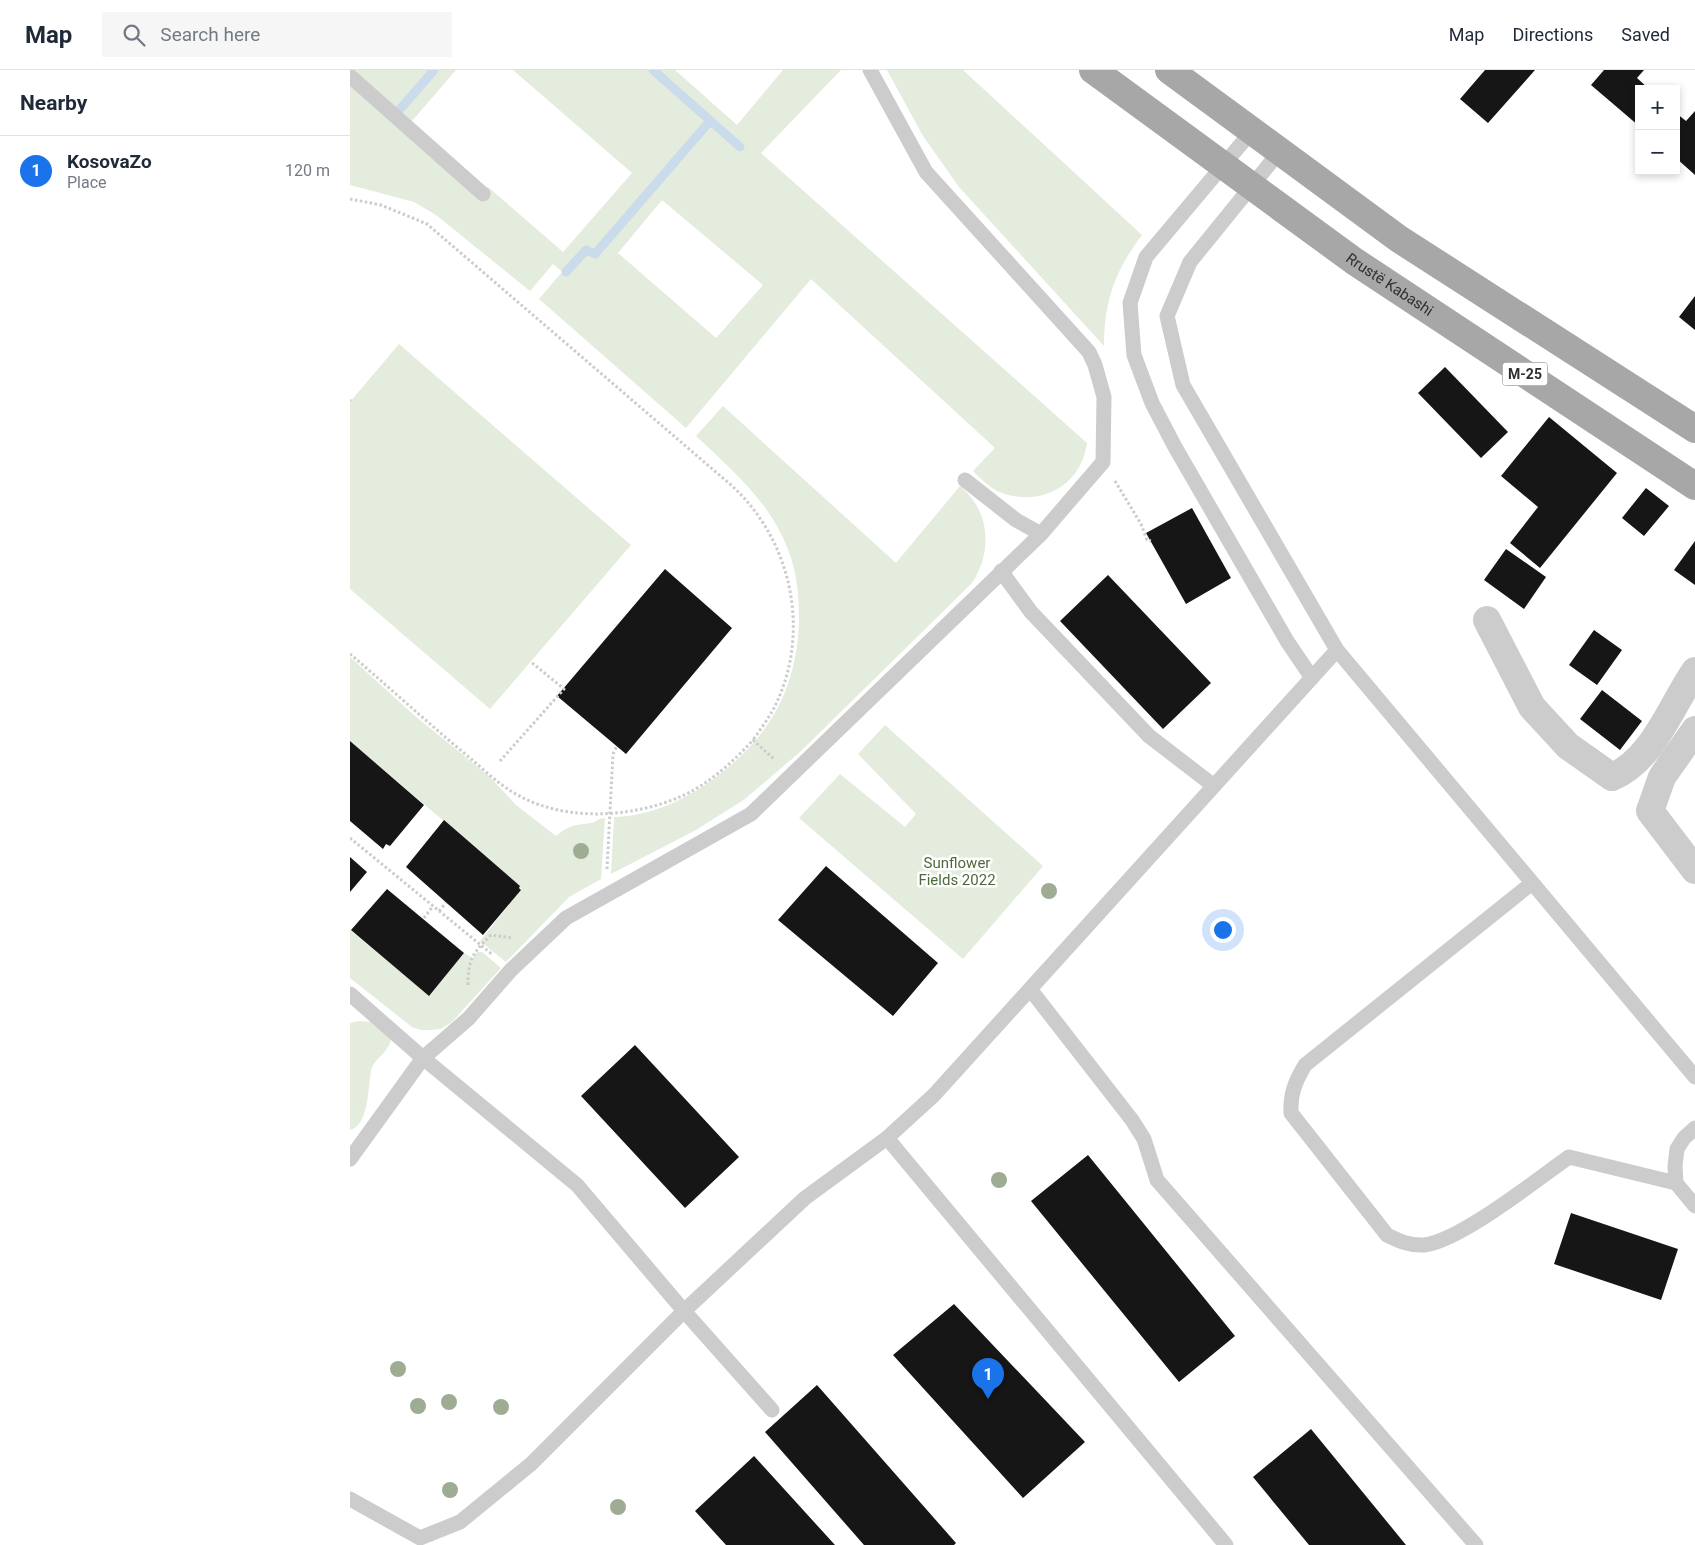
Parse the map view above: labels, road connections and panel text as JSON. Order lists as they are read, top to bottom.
{
  "streets": {
    "main road": ["Rrustë Kabashi", "M-25"]
  },
  "parks": ["Sunflower Fields 2022"],
  "page": {
    "header": "Map",
    "search": "Search here",
    "nav": ["Map", "Directions", "Saved"],
    "heading": "Nearby",
    "map_buttons": ["+", "−"],
    "list": [
      {
        "mark": "1",
        "name": "KosovaZo",
        "note": "Place",
        "value": "120 m"
      }
    ],
    "pins": "1"
  }
}
